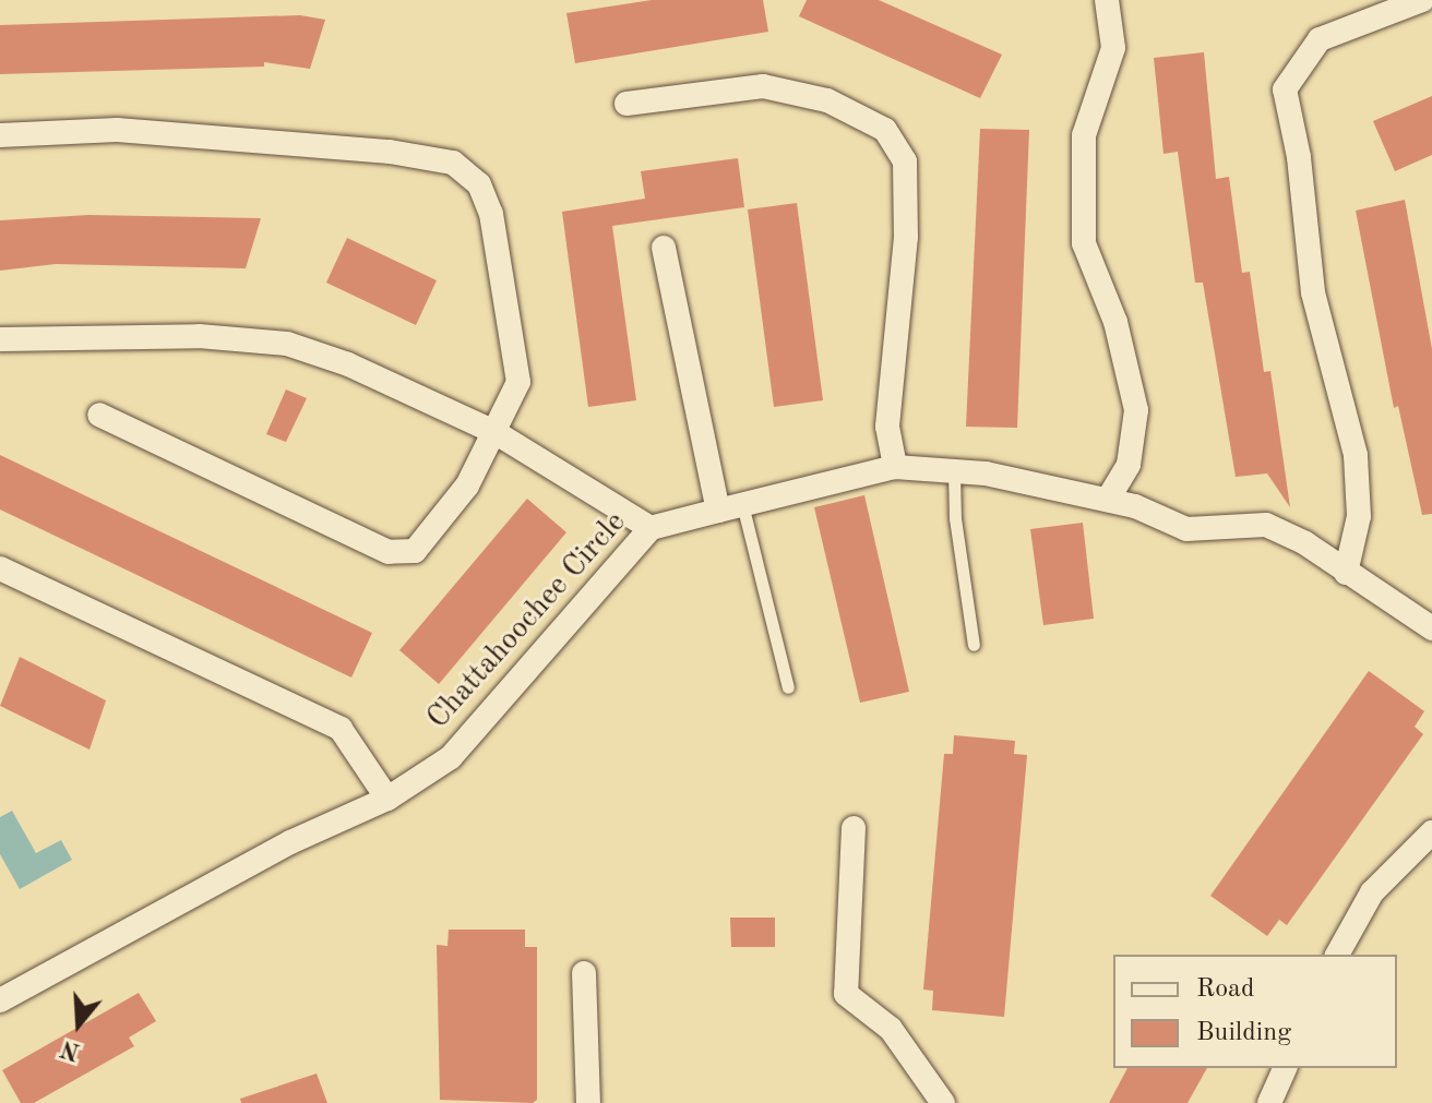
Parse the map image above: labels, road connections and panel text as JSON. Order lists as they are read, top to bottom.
{
  "streets": {
    "street": ["Chattahoochee Circle"]
  },
  "legend": ["Road", "Building"],
  "north": "bottom"
}
